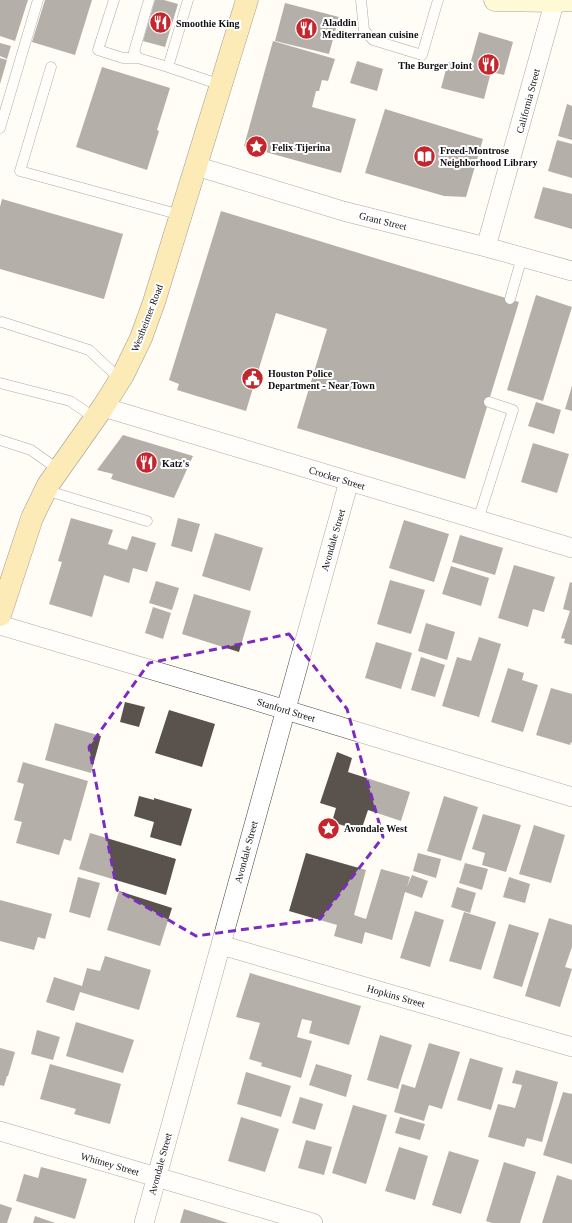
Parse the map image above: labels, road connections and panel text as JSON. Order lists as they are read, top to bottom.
{
  "streets": {
    "main road": ["Westheimer Road"],
    "street": [
      "California Street",
      "Grant Street",
      "Crocker Street",
      "Avondale Street",
      "Stanford Street",
      "Hopkins Street",
      "Whitney Street"
    ]
  },
  "crossings": [
    ["California Street", "Grant Street"],
    ["Grant Street", "Westheimer Road"],
    ["Westheimer Road", "Crocker Street"],
    ["Crocker Street", "Avondale Street"],
    ["Avondale Street", "Stanford Street"],
    ["Avondale Street", "Hopkins Street"],
    ["Avondale Street", "Whitney Street"]
  ],
  "places": {
    "restaurant": [
      "Smoothie King",
      "Aladdin Mediterranean cuisine",
      "The Burger Joint",
      "Katz's"
    ],
    "place": ["Felix Tijerina", "Avondale West"],
    "library": ["Freed-Montrose Neighborhood Library"],
    "public building": ["Houston Police Department - Near Town"]
  }
}
